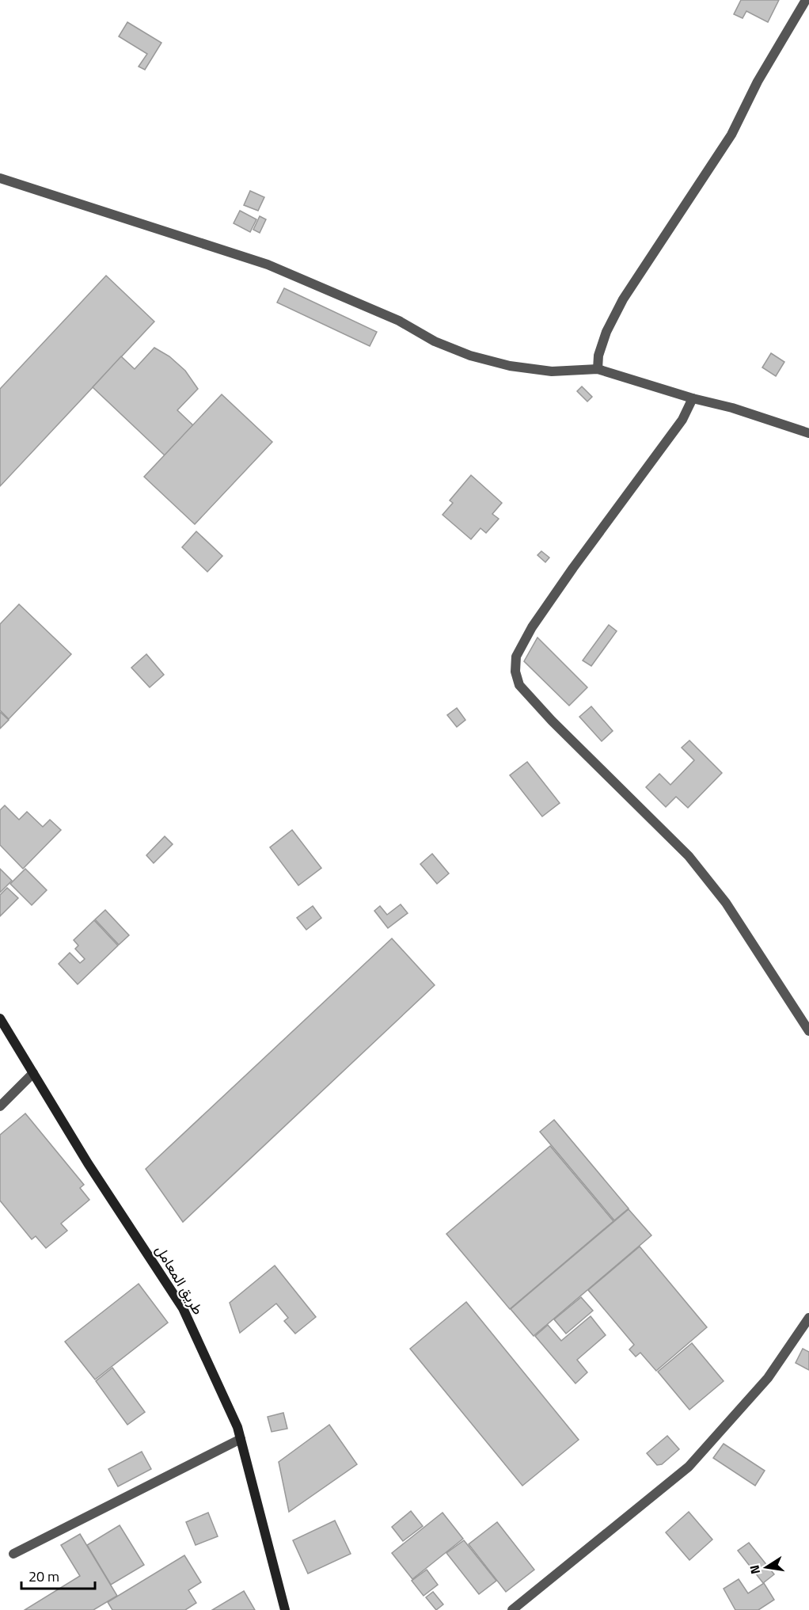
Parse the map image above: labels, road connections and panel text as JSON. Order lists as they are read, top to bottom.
{
  "streets": {
    "main road": ["طريق المعامل"]
  },
  "scale_bar": "20 m",
  "north": "left"
}
